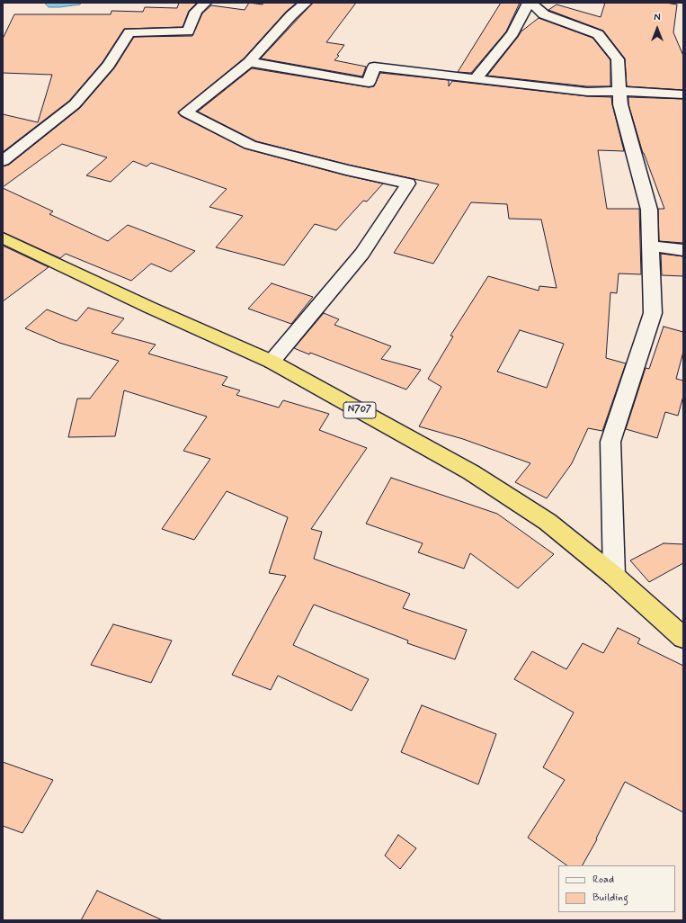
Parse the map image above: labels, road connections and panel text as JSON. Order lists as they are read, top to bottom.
{
  "streets": {
    "highway": ["N707"]
  },
  "legend": ["Road", "Building"],
  "north": "top"
}
